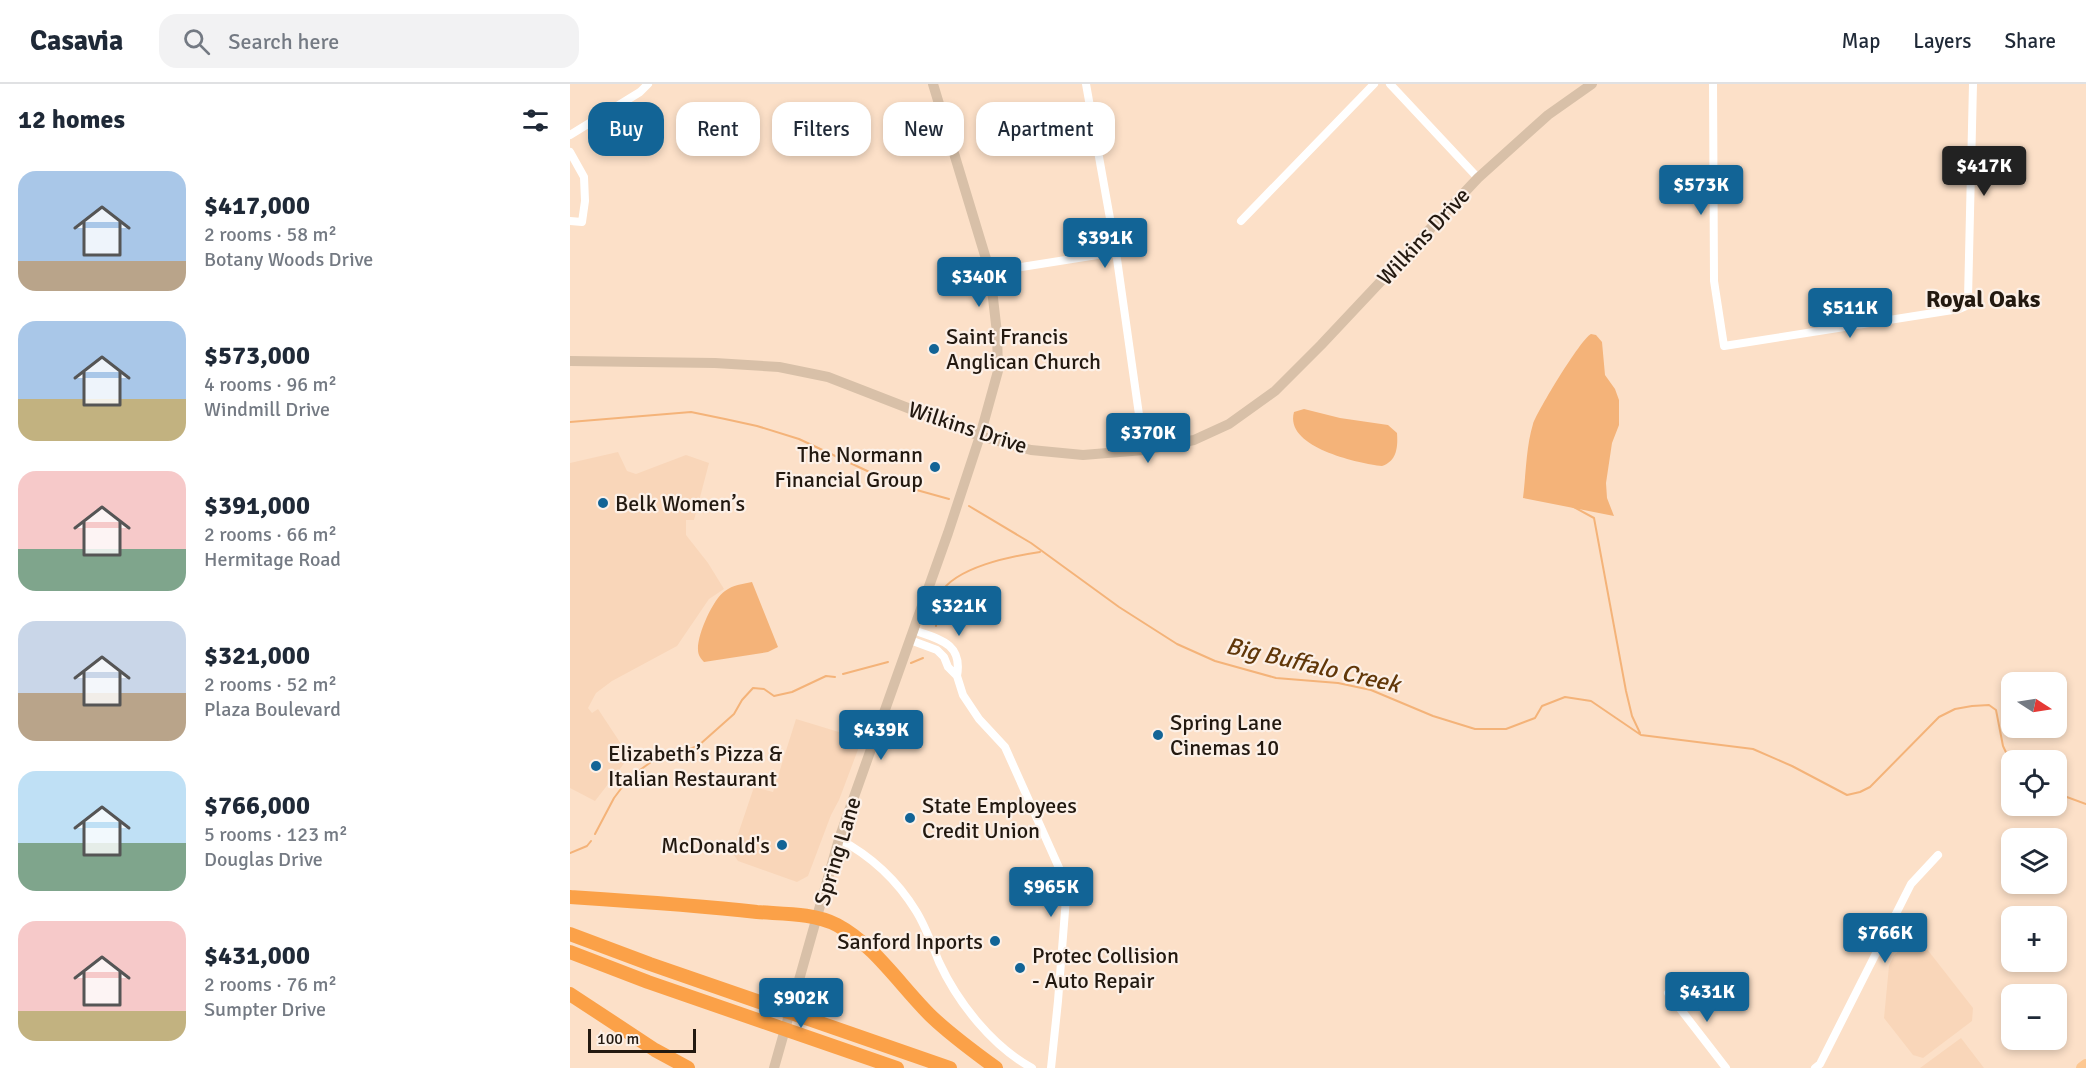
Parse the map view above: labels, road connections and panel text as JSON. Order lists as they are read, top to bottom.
{
  "streets": {
    "street": ["Wilkins Drive", "Spring Lane"]
  },
  "crossings": [
    ["Wilkins Drive", "Spring Lane"]
  ],
  "districts": ["Royal Oaks"],
  "water": ["Big Buffalo Creek"],
  "places": [
    "Saint Francis Anglican Church",
    "The Normann Financial Group",
    "Belk Women’s",
    "Spring Lane Cinemas 10",
    "Elizabeth’s Pizza & Italian Restaurant",
    "State Employees Credit Union",
    "McDonald's",
    "Sanford Inports",
    "Protec Collision - Auto Repair"
  ],
  "scale_bar": "100 m",
  "north": "right",
  "page": {
    "header": "Casavia",
    "search": "Search here",
    "nav": ["Map", "Layers", "Share"],
    "heading": "12 homes",
    "chip": [
      "Buy",
      "Rent",
      "Filters",
      "New",
      "Apartment"
    ],
    "price": [
      "$417K",
      "$573K",
      "$391K",
      "$340K",
      "$511K",
      "$370K",
      "$321K",
      "$439K",
      "$965K",
      "$766K",
      "$431K",
      "$902K"
    ],
    "list": [
      {
        "name": "$417,000",
        "note": "2 rooms · 58 m² · Botany Woods Drive"
      },
      {
        "name": "$573,000",
        "note": "4 rooms · 96 m² · Windmill Drive"
      },
      {
        "name": "$391,000",
        "note": "2 rooms · 66 m² · Hermitage Road"
      },
      {
        "name": "$321,000",
        "note": "2 rooms · 52 m² · Plaza Boulevard"
      },
      {
        "name": "$766,000",
        "note": "5 rooms · 123 m² · Douglas Drive"
      },
      {
        "name": "$431,000",
        "note": "2 rooms · 76 m² · Sumpter Drive"
      }
    ],
    "map_buttons": ["+", "−"],
    "scale": "100 m"
  }
}
